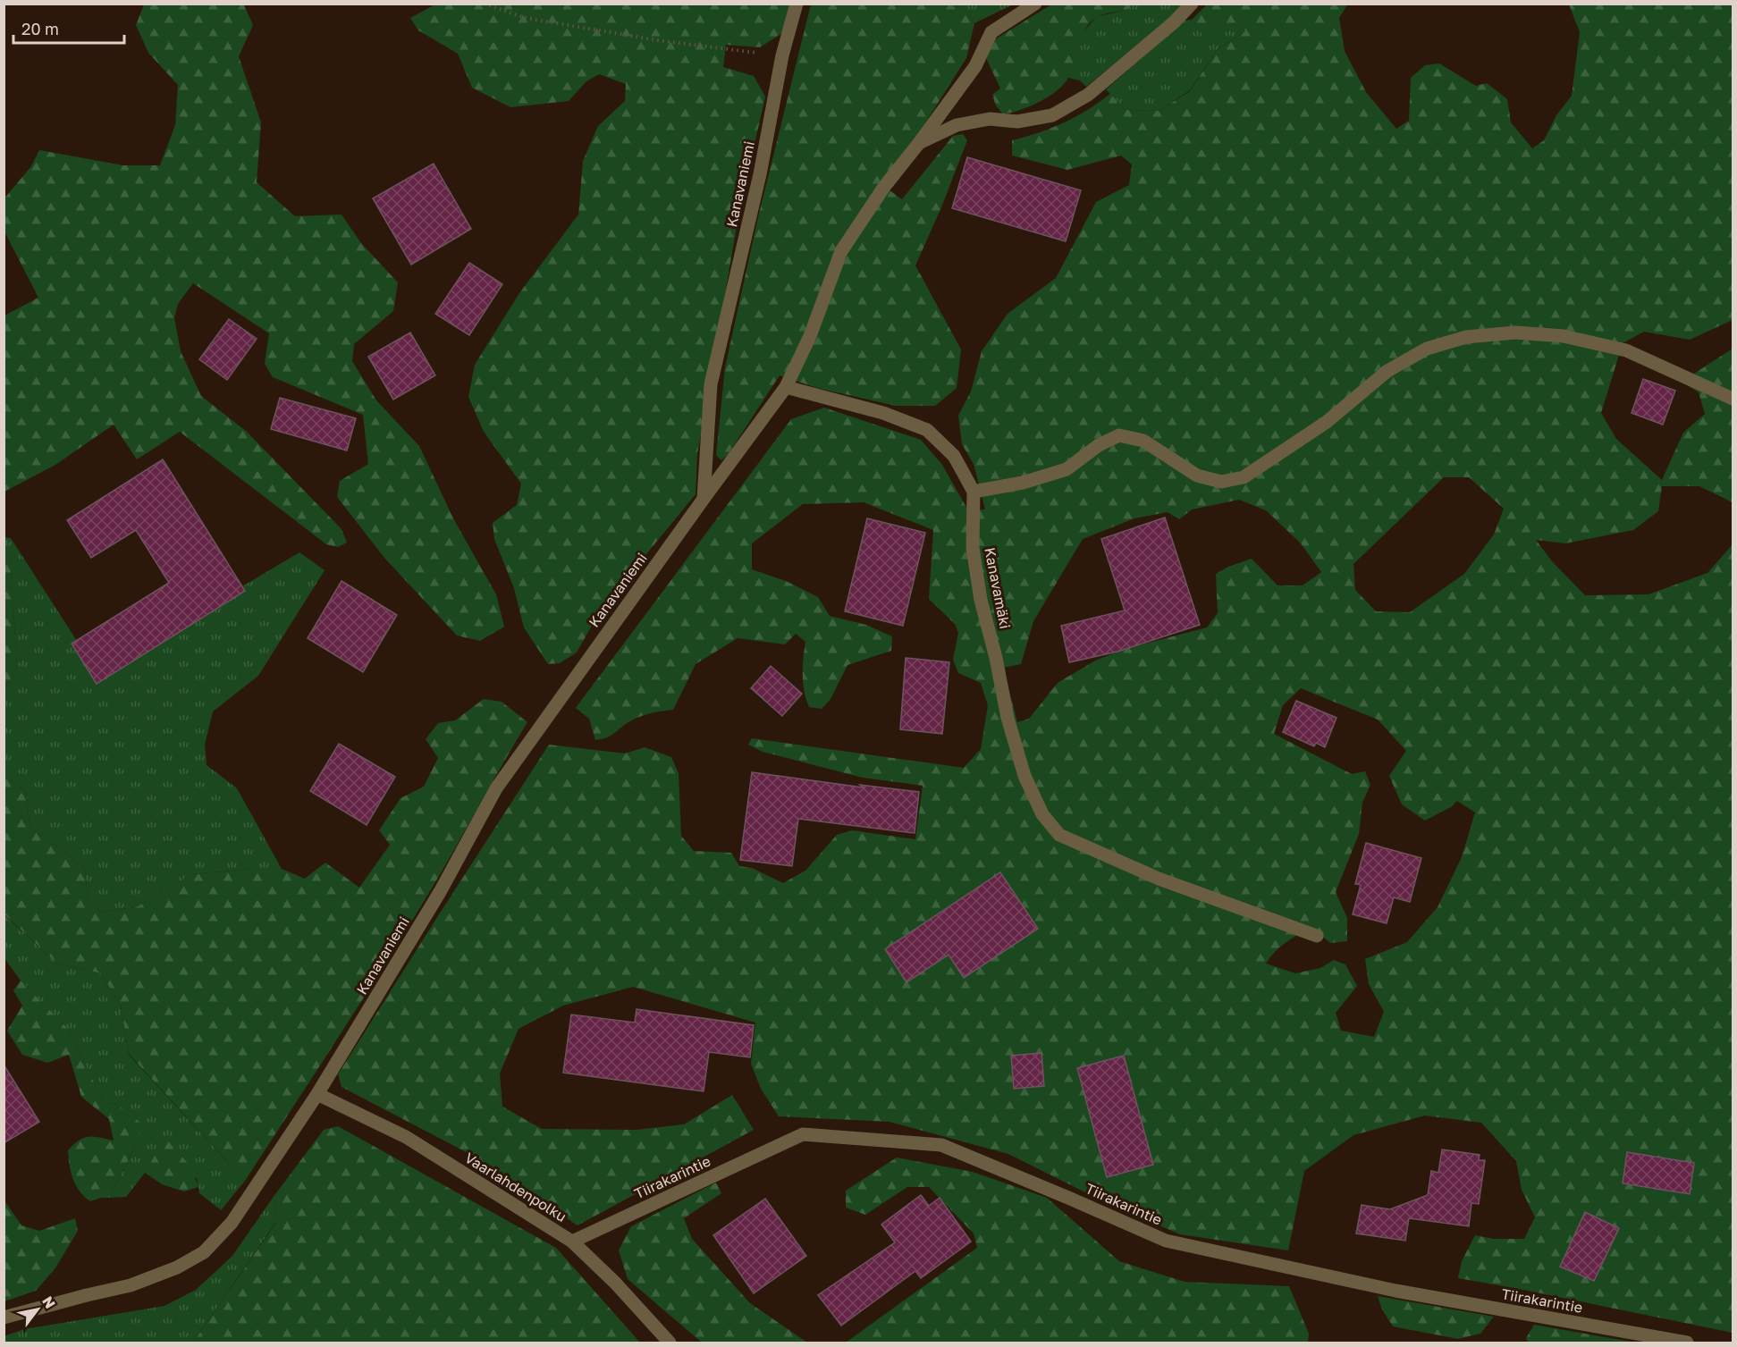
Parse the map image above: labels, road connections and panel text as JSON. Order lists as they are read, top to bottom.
{
  "streets": {
    "street": [
      "Kanavaniemi",
      "Kanavamäki",
      "Tiirakarintie",
      "Vaarlahdenpolku"
    ]
  },
  "crossings": [
    ["Kanavaniemi", "Kanavamäki"],
    ["Kanavaniemi", "Vaarlahdenpolku"],
    ["Tiirakarintie", "Vaarlahdenpolku"]
  ],
  "scale_bar": "20 m",
  "north": "top right"
}
